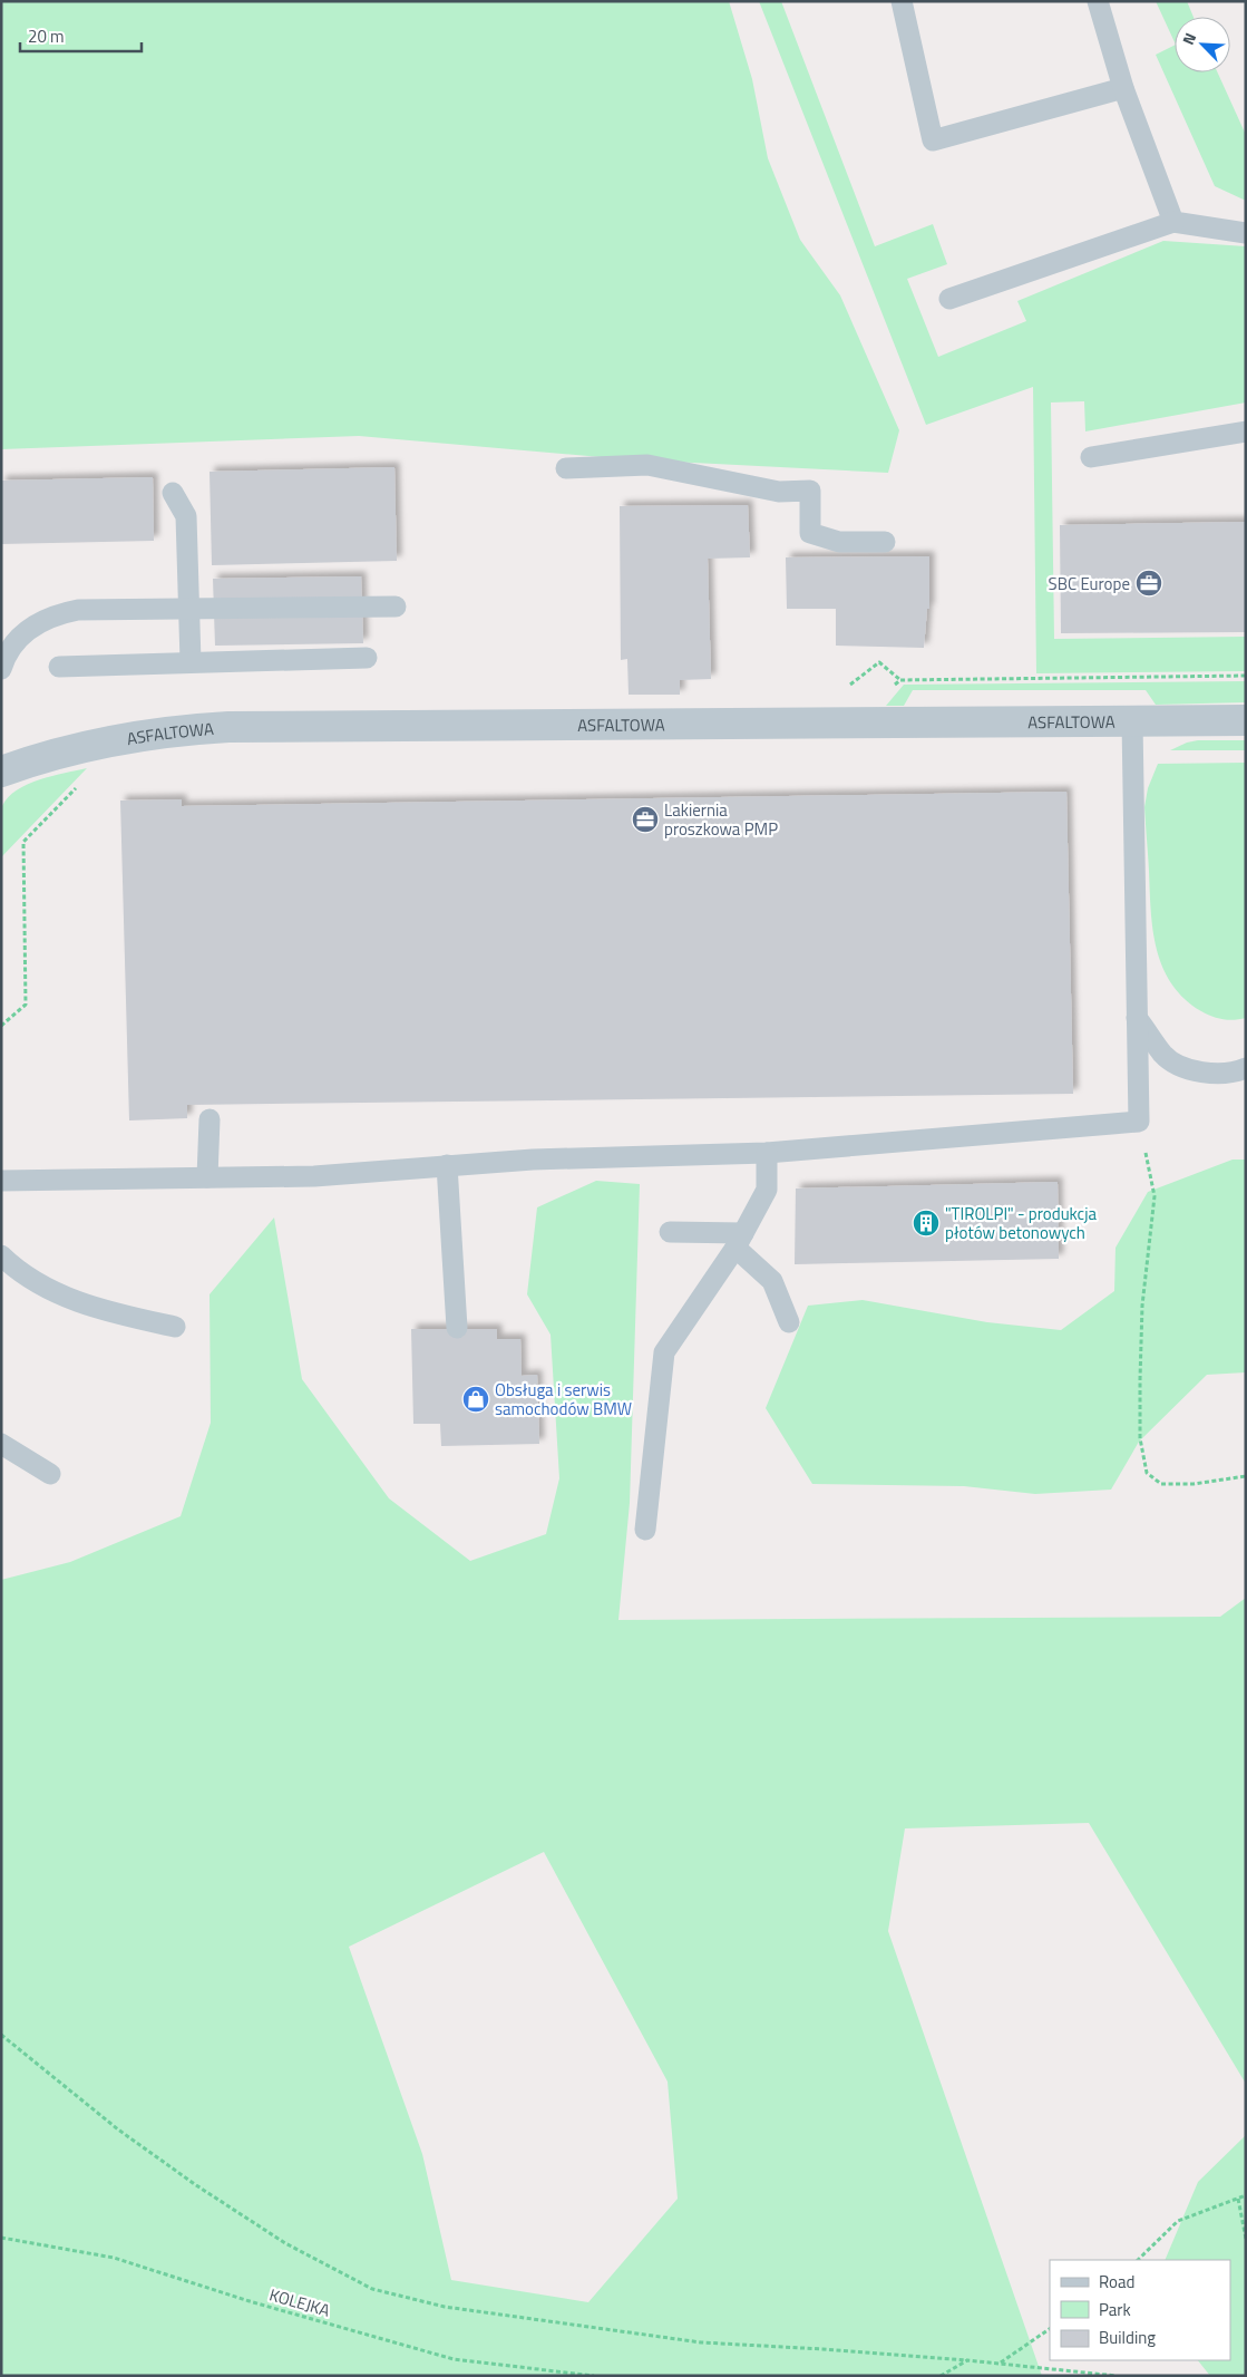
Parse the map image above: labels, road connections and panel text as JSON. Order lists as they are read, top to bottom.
{
  "streets": {
    "street": ["ASFALTOWA"],
    "path": ["KOLEJKA"]
  },
  "places": {
    "office": ["SBC Europe", "Lakiernia proszkowa PMP"],
    "building": ["\"TIROLPI\" - produkcja płotów betonowych"],
    "shop": ["Obsługa i serwis samochodów BMW"]
  },
  "legend": ["Road", "Park", "Building"],
  "scale_bar": "20 m",
  "north": "top left"
}
